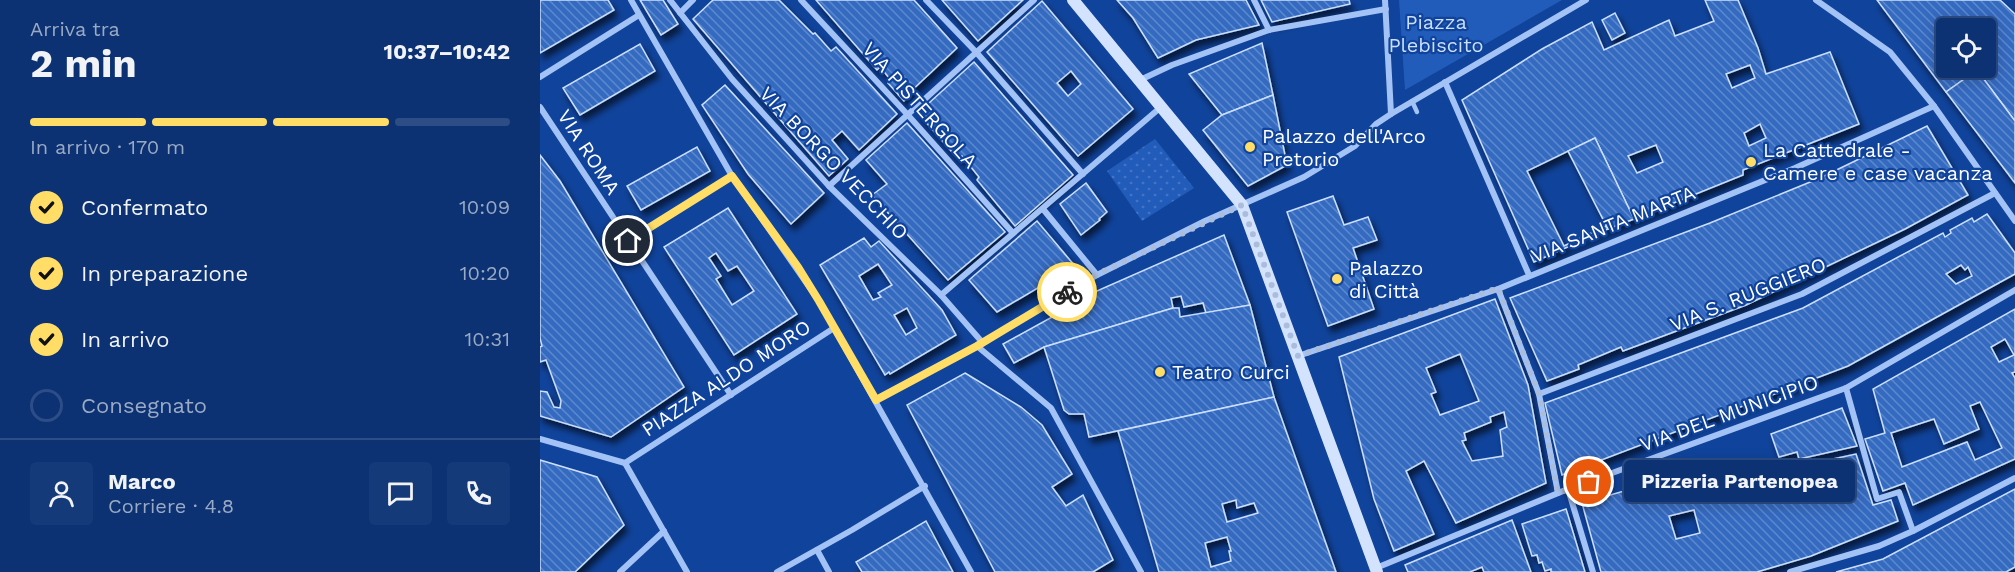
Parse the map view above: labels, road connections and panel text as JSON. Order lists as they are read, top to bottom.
{
  "streets": {
    "street": [
      "VIA PISTERGOLA",
      "VIA ROMA",
      "VIA BORGO VECCHIO",
      "VIA SANTA MARTA",
      "VIA S. RUGGIERO",
      "PIAZZA ALDO MORO",
      "VIA DEL MUNICIPIO"
    ]
  },
  "crossings": [
    ["VIA ROMA", "PIAZZA ALDO MORO"]
  ],
  "parks": ["Piazza Plebiscito"],
  "places": [
    "Palazzo dell'Arco Pretorio",
    "La Cattedrale - Camere e case vacanza",
    "Palazzo di Città",
    "Teatro Curci",
    "Pizzeria Partenopea"
  ],
  "page": {
    "heading": ["2 min", "Arriva tra", "10:37–10:42"],
    "panel": ["Marco", "Corriere · 4.8"],
    "bar": "In arrivo · 170 m",
    "list": [
      ["Confermato", "10:09"],
      ["In preparazione", "10:20"],
      ["In arrivo", "10:31"],
      "Consegnato"
    ],
    "bubble": "Pizzeria Partenopea"
  }
}
